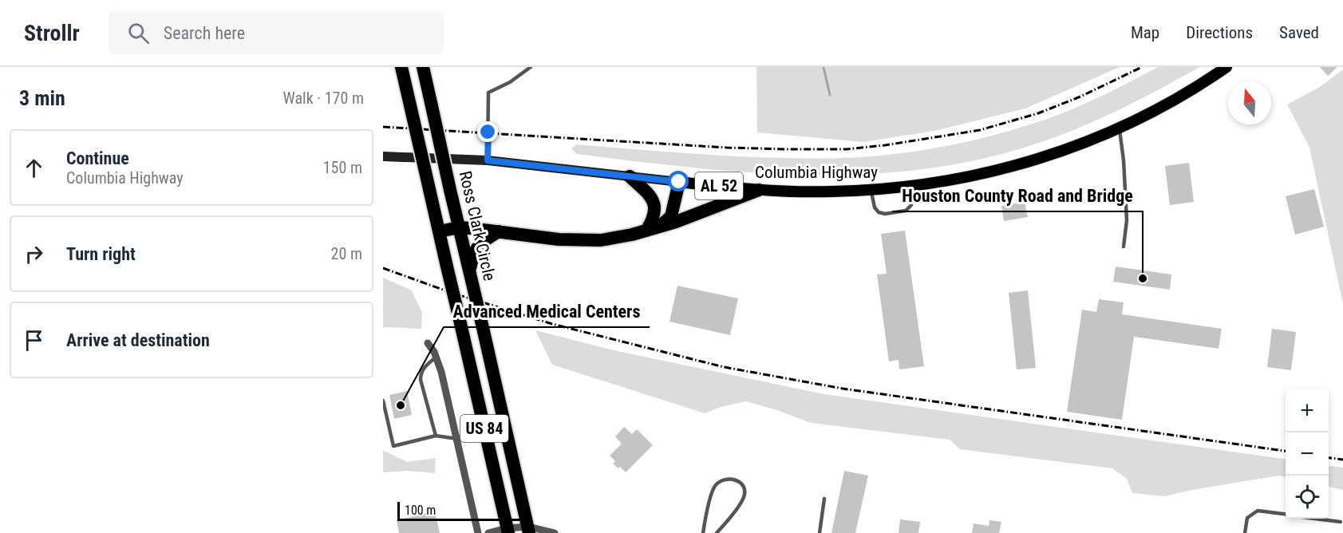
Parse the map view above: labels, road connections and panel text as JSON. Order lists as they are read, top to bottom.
{
  "streets": {
    "highway": ["Ross Clark Circle", "US 84"],
    "main road": ["Columbia Highway", "AL 52"]
  },
  "places": ["Houston County Road and Bridge", "Advanced Medical Centers"],
  "scale_bar": "100 m",
  "north": "top",
  "page": {
    "header": "Strollr",
    "search": "Search here",
    "nav": ["Map", "Directions", "Saved"],
    "heading": ["3 min", "Walk · 170 m"],
    "list": [
      ["Continue", "Columbia Highway", "150 m"],
      ["Turn right", "20 m"],
      "Arrive at destination"
    ],
    "map_buttons": ["+", "−"],
    "scale": "100 m"
  }
}
